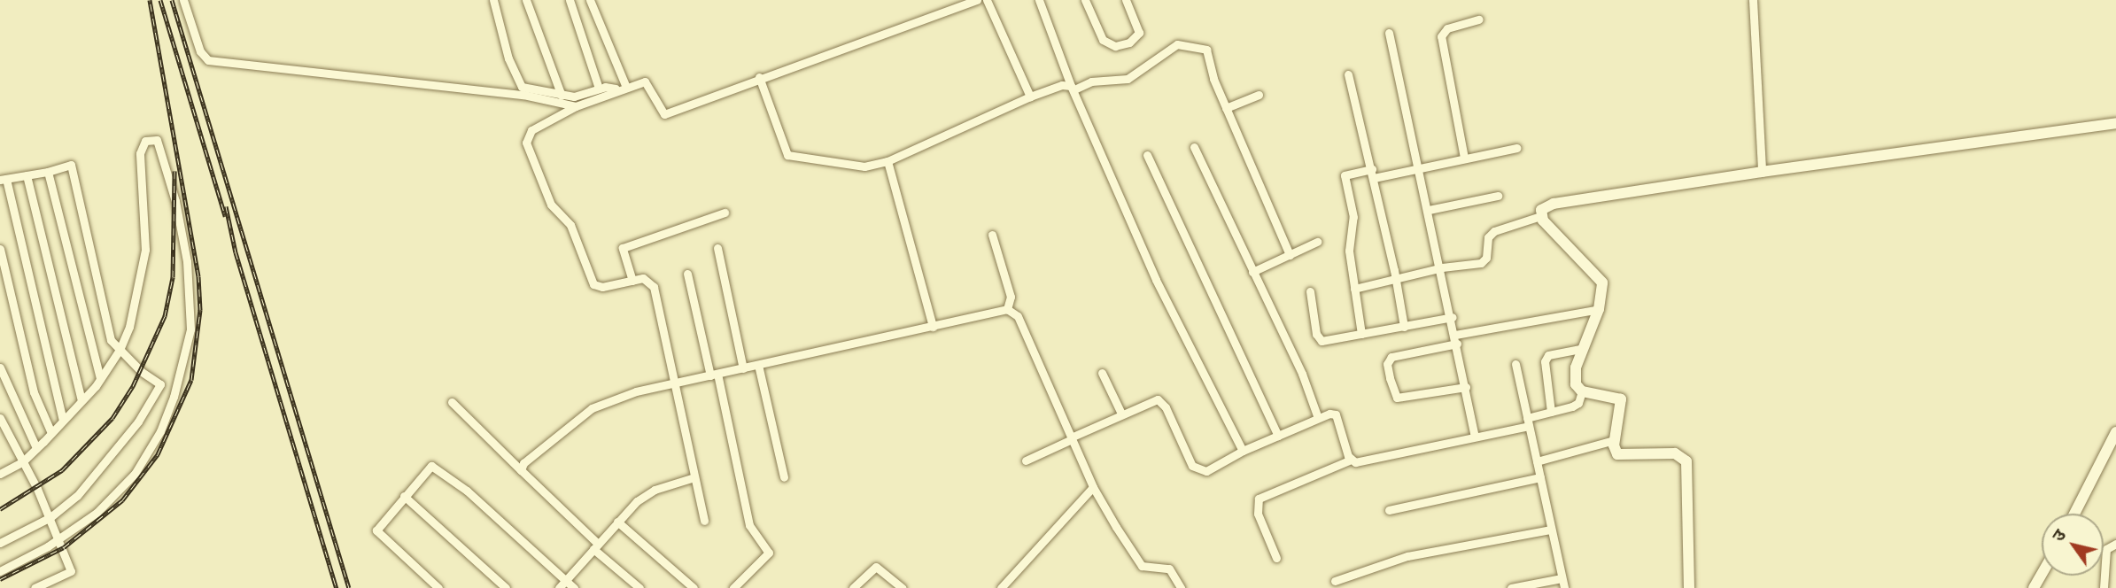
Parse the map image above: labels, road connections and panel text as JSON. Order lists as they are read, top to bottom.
{
  "north": "top left"
}
